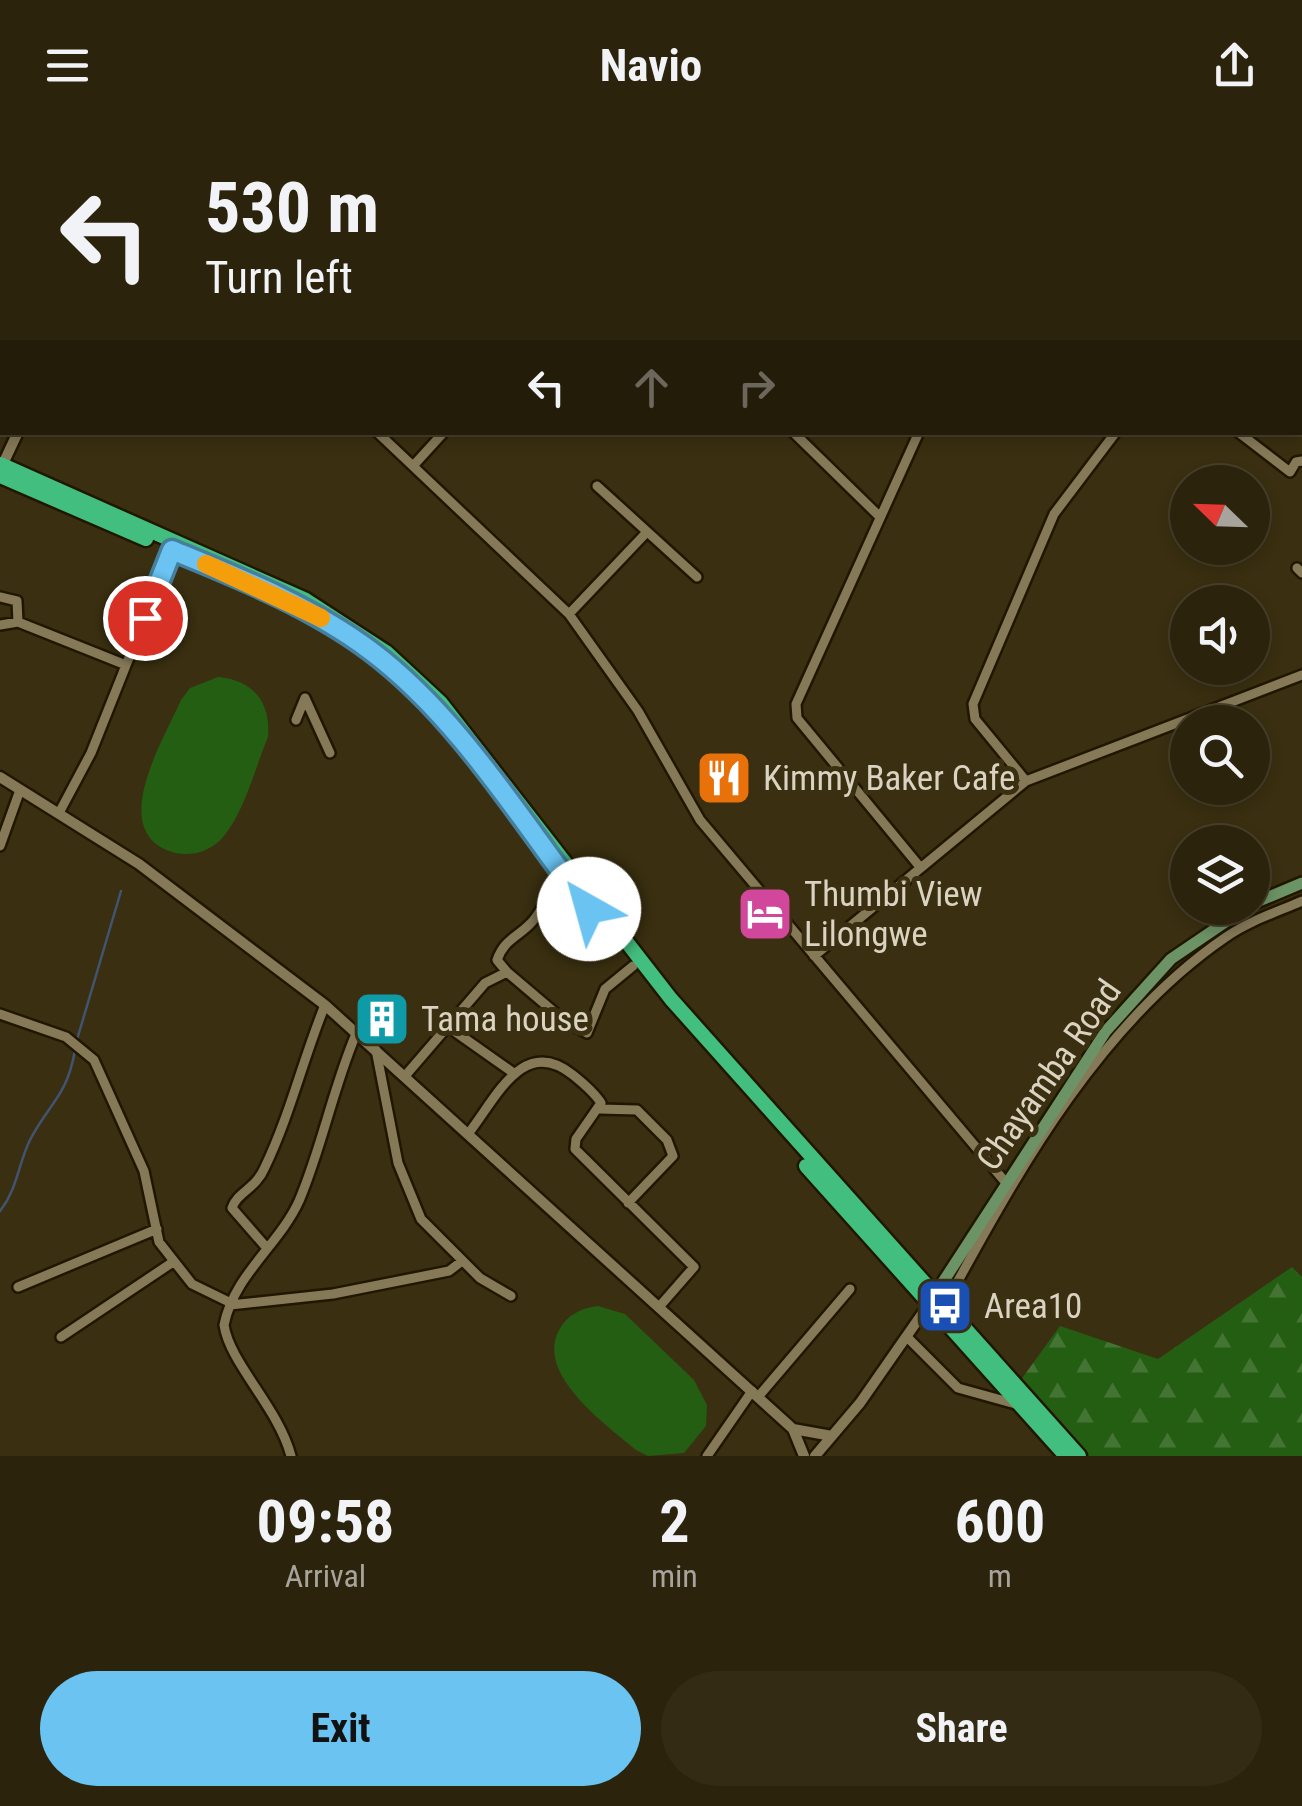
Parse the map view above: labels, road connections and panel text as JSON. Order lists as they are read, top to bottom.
{
  "streets": {
    "main road": ["Chayamba Road"]
  },
  "places": {
    "restaurant": ["Kimmy Baker Cafe"],
    "hotel": ["Thumbi View Lilongwe"],
    "building": ["Tama house"],
    "bus stop": ["Area10"]
  },
  "north": "top left",
  "page": {
    "header": "Navio",
    "turn": ["530 m", "Turn left"],
    "eta": [
      "09:58",
      "Arrival",
      "2",
      "min",
      "600",
      "m"
    ],
    "buttons": ["Exit", "Share"]
  }
}
